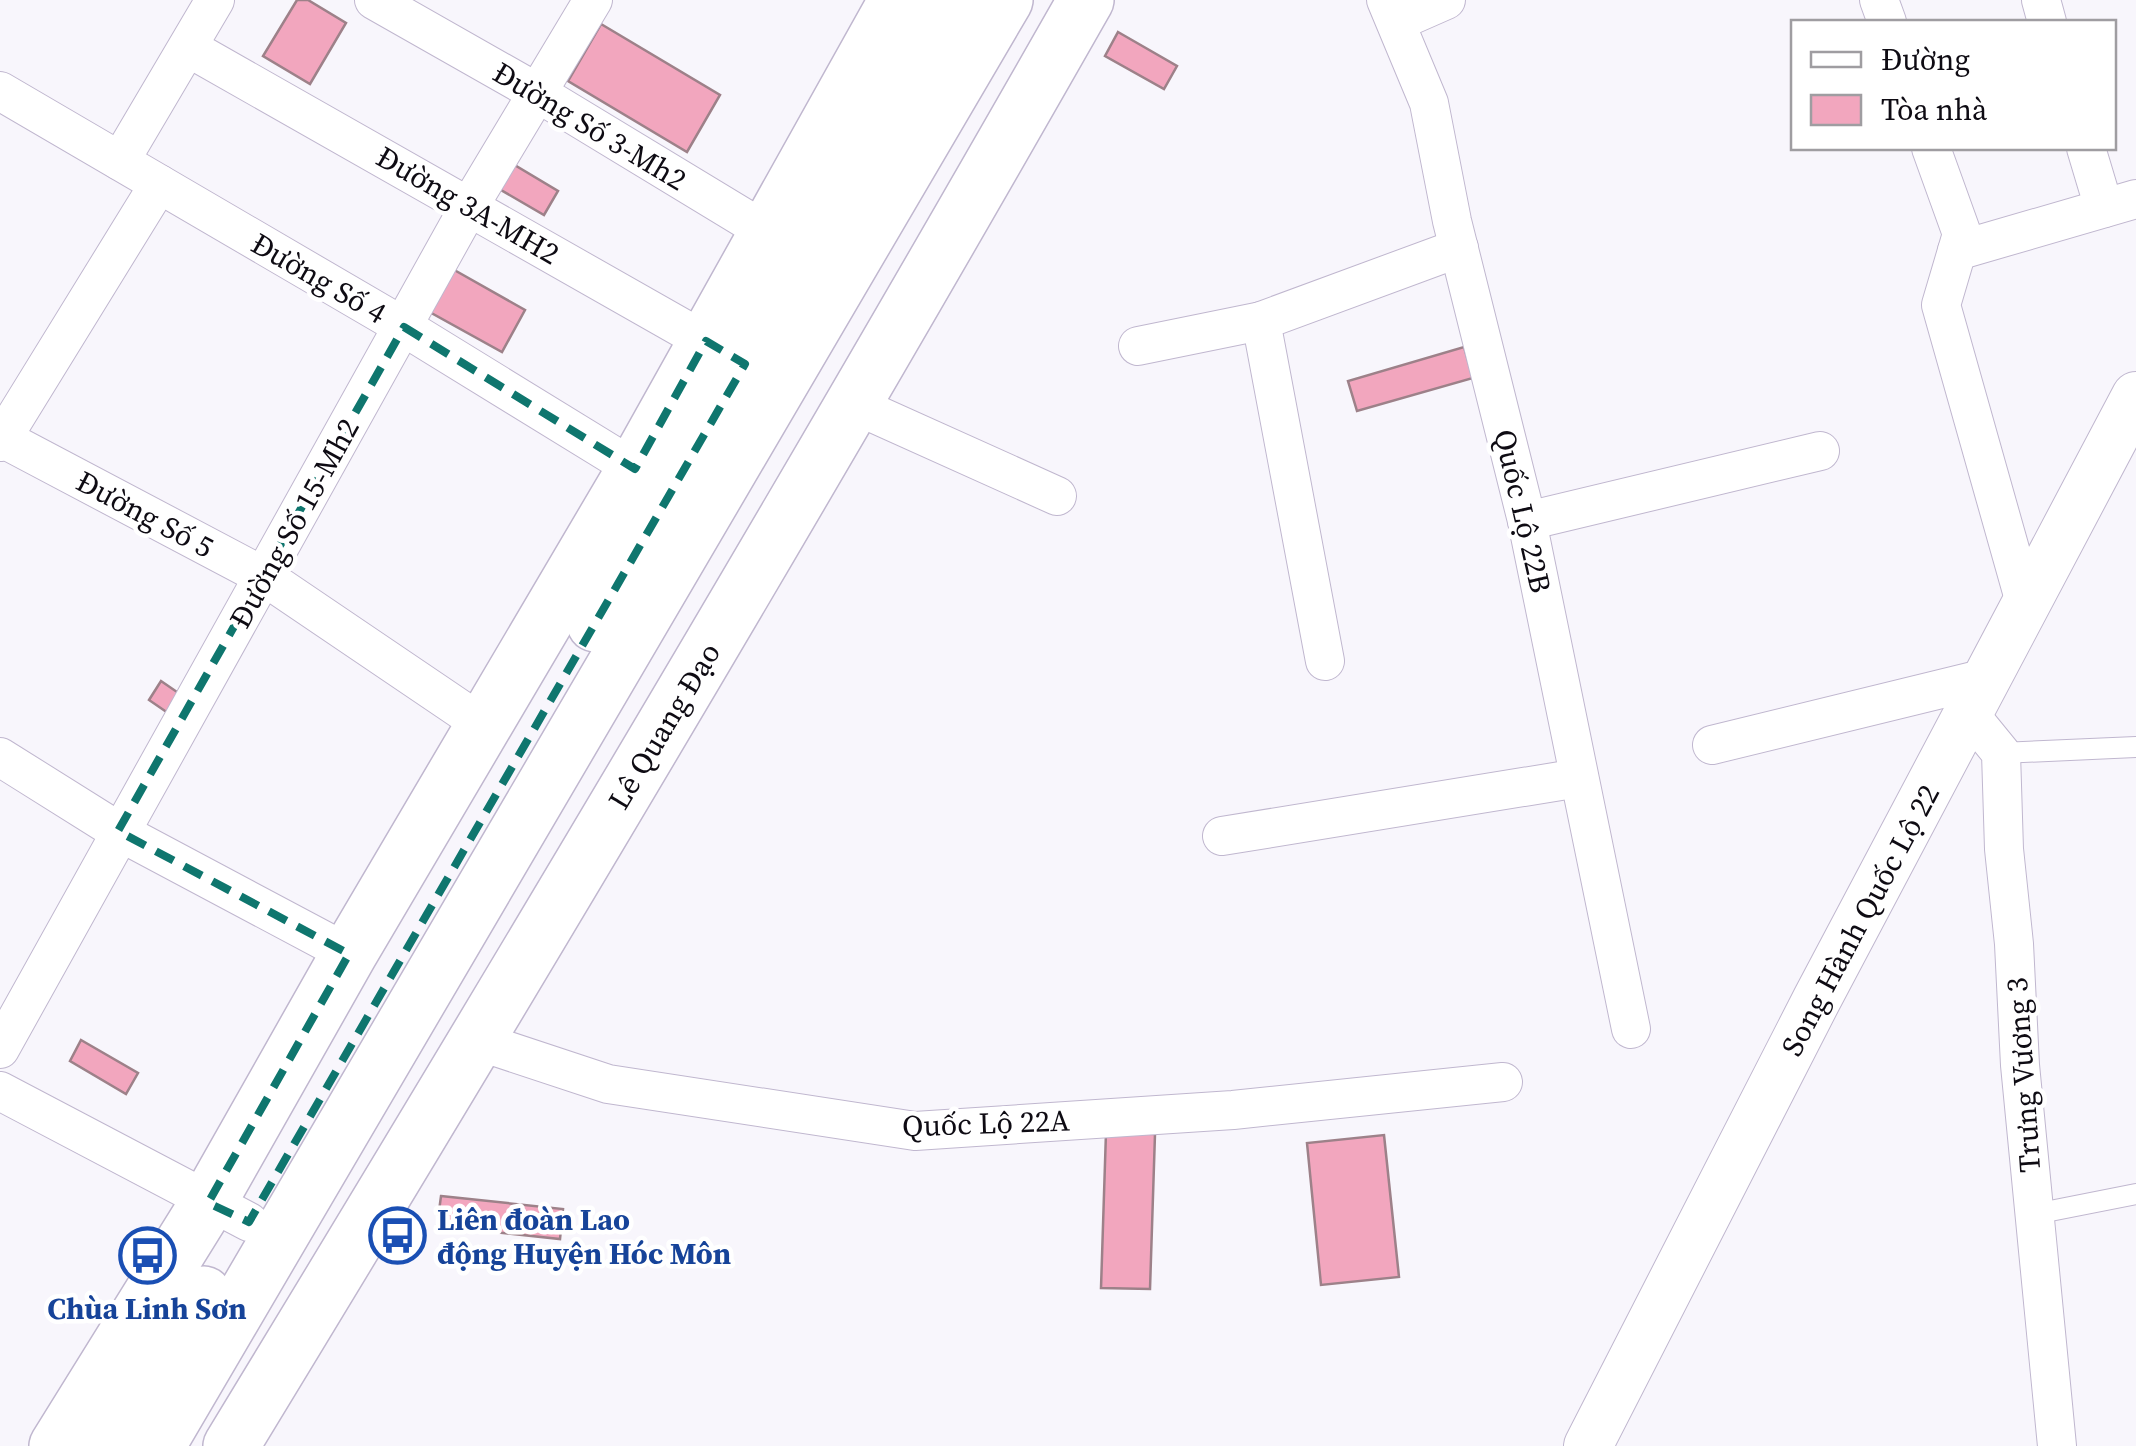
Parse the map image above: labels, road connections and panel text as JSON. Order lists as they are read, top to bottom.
{
  "streets": {
    "highway": ["Lê Quang Đạo"],
    "street": [
      "Đường Số 3-Mh2",
      "Đường 3A-MH2",
      "Đường Số 4",
      "Quốc Lộ 22B",
      "Đường Số 5",
      "Đường Số 15-Mh2",
      "Song Hành Quốc Lộ 22",
      "Trưng Vương 3",
      "Quốc Lộ 22A"
    ]
  },
  "crossings": [
    ["Đường Số 3-Mh2", "Đường Số 15-Mh2"],
    ["Đường 3A-MH2", "Đường Số 15-Mh2"],
    ["Đường Số 4", "Đường Số 15-Mh2"],
    ["Đường Số 5", "Đường Số 15-Mh2"],
    ["Lê Quang Đạo", "Quốc Lộ 22A"]
  ],
  "places": {
    "bus stop": ["Liên đoàn Lao động Huyện Hóc Môn", "Chùa Linh Sơn"]
  },
  "legend": ["Đường", "Tòa nhà"]
}
